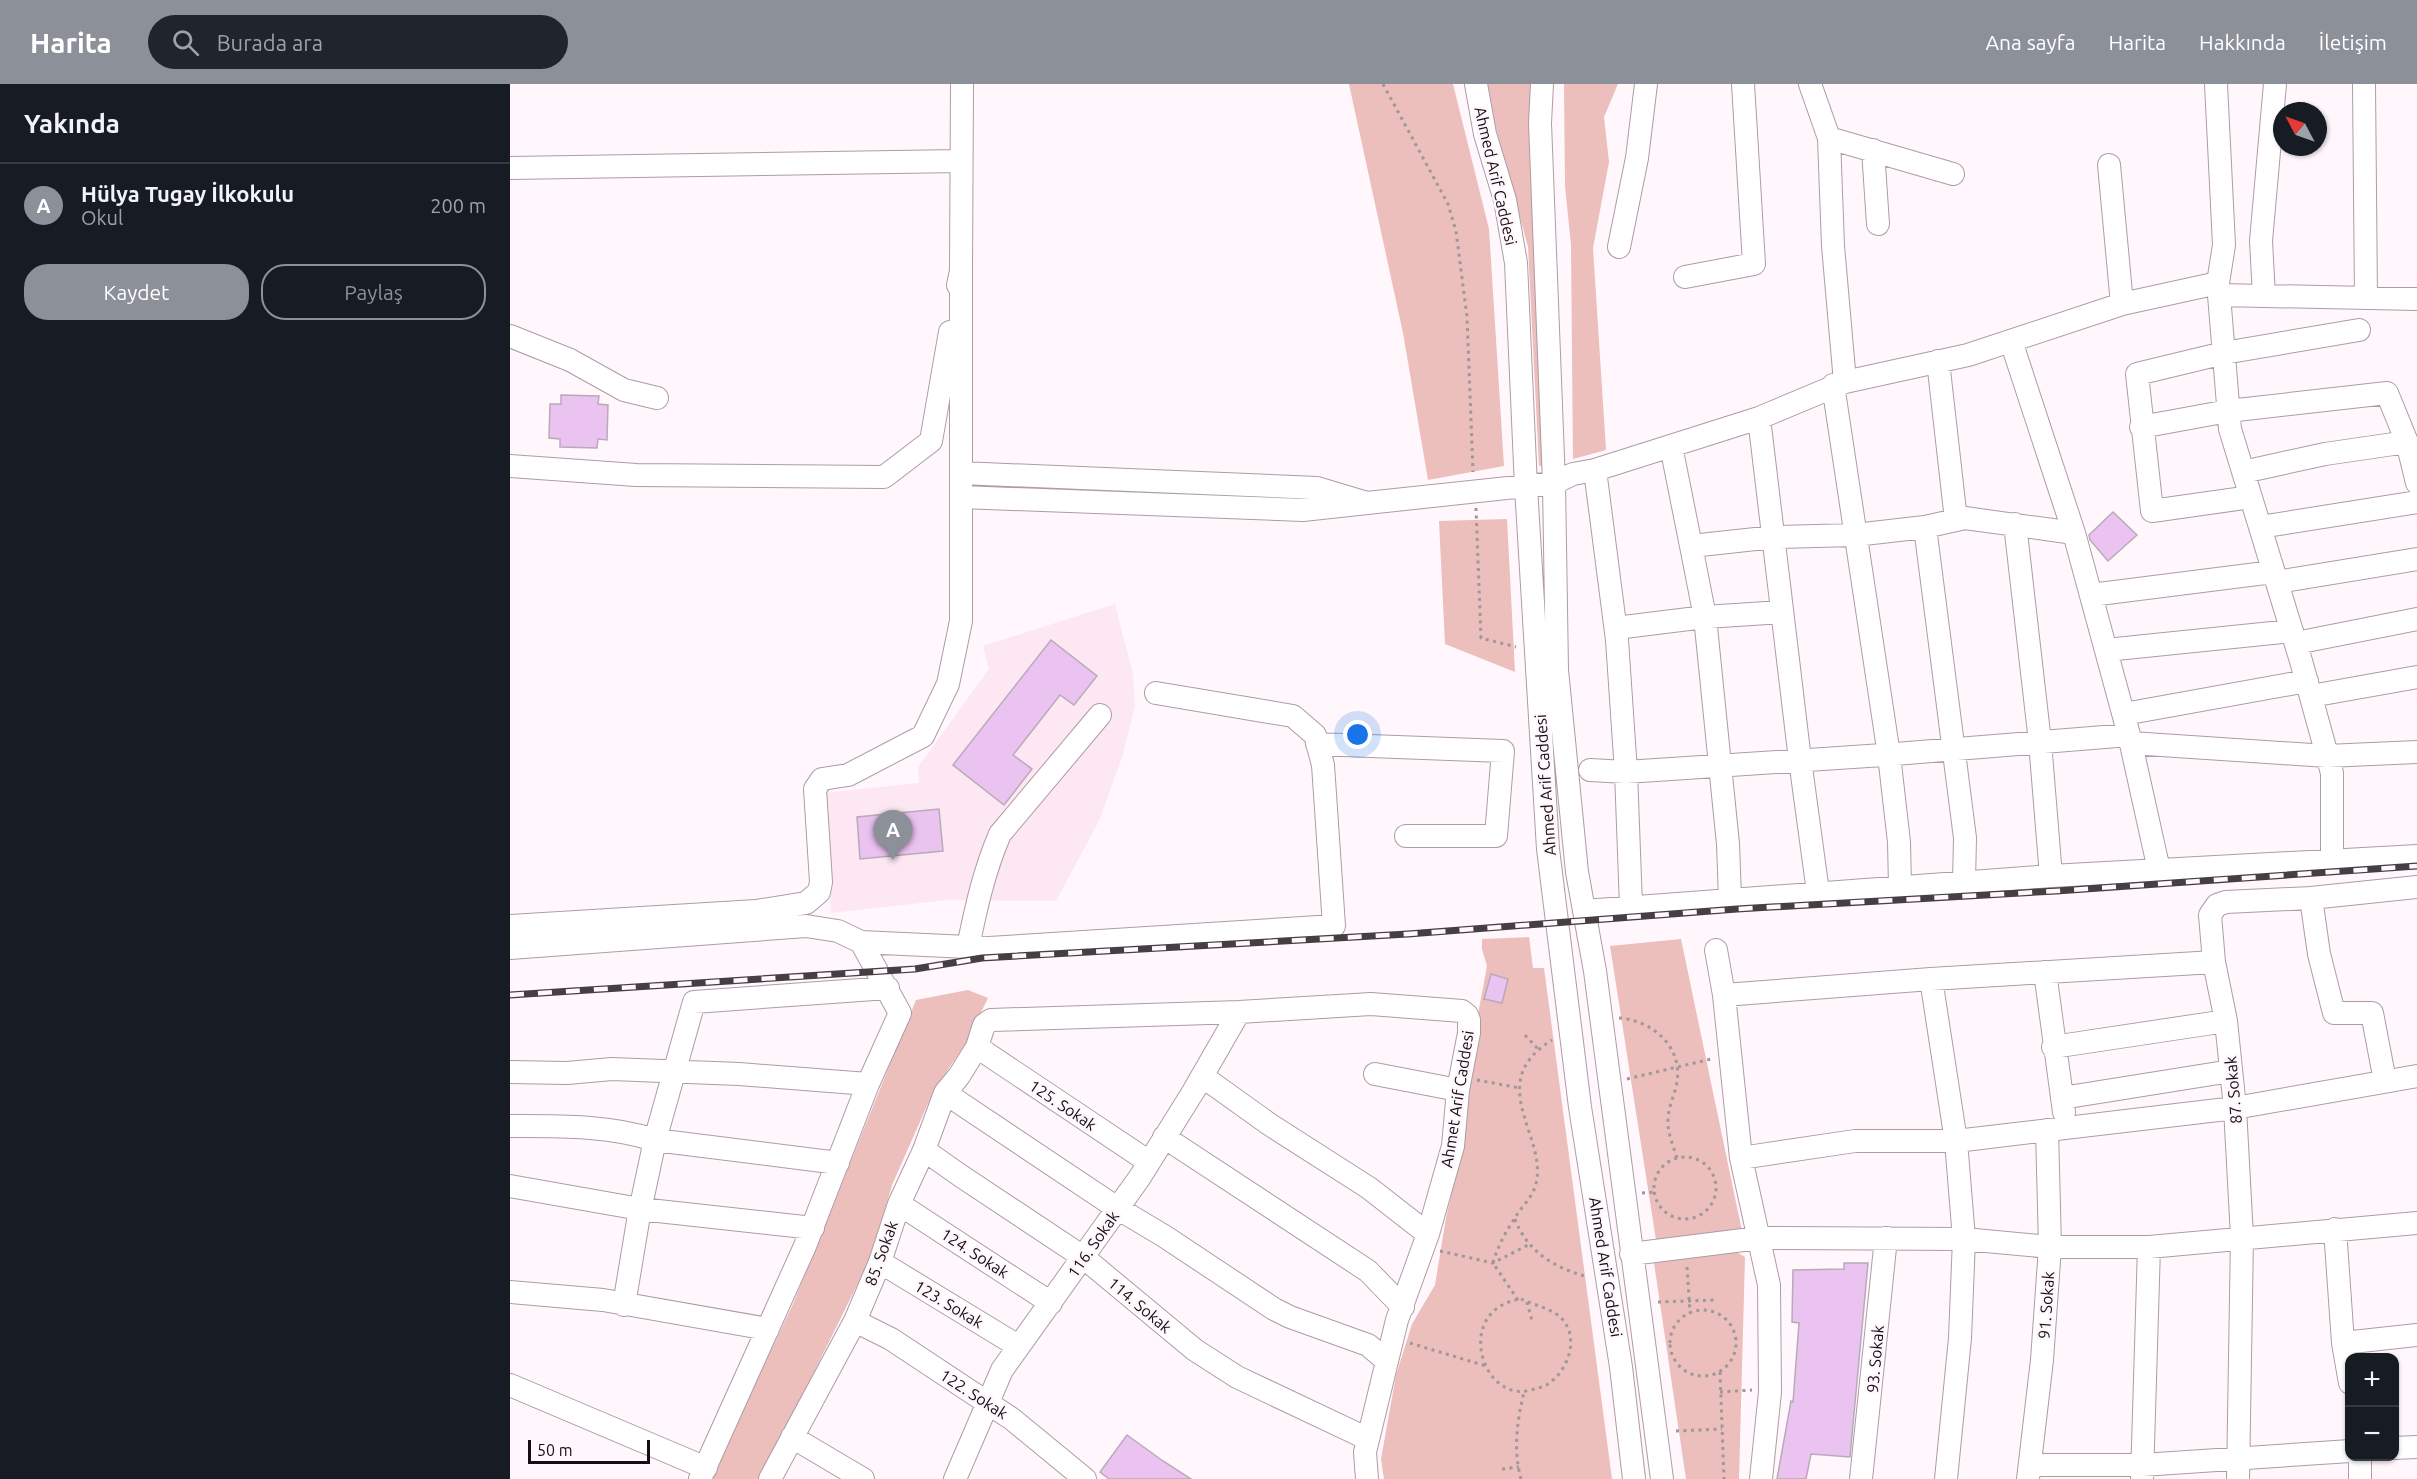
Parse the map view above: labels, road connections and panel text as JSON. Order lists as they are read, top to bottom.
{
  "streets": {
    "street": [
      "Ahmed Arif Caddesi",
      "87. Sokak",
      "Ahmet Arif Caddesi",
      "125. Sokak",
      "116. Sokak",
      "85. Sokak",
      "124. Sokak",
      "123. Sokak",
      "114. Sokak",
      "91. Sokak",
      "93. Sokak",
      "122. Sokak"
    ]
  },
  "crossings": [
    ["Ahmet Arif Caddesi", "116. Sokak"],
    ["Ahmet Arif Caddesi", "85. Sokak"],
    ["Ahmet Arif Caddesi", "114. Sokak"],
    ["125. Sokak", "116. Sokak"],
    ["125. Sokak", "85. Sokak"],
    ["116. Sokak", "124. Sokak"],
    ["116. Sokak", "123. Sokak"],
    ["116. Sokak", "114. Sokak"],
    ["116. Sokak", "122. Sokak"],
    ["85. Sokak", "124. Sokak"],
    ["85. Sokak", "123. Sokak"],
    ["85. Sokak", "114. Sokak"],
    ["85. Sokak", "122. Sokak"]
  ],
  "scale_bar": "50 m",
  "north": "top left",
  "page": {
    "header": "Harita",
    "search": "Burada ara",
    "nav": [
      "Ana sayfa",
      "Harita",
      "Hakkında",
      "İletişim"
    ],
    "heading": "Yakında",
    "list": [
      {
        "mark": "A",
        "name": "Hülya Tugay İlkokulu",
        "note": "Okul",
        "value": "200 m"
      }
    ],
    "buttons": ["Kaydet", "Paylaş"],
    "pins": "A",
    "map_buttons": ["+", "−"],
    "scale": "50 m"
  }
}
